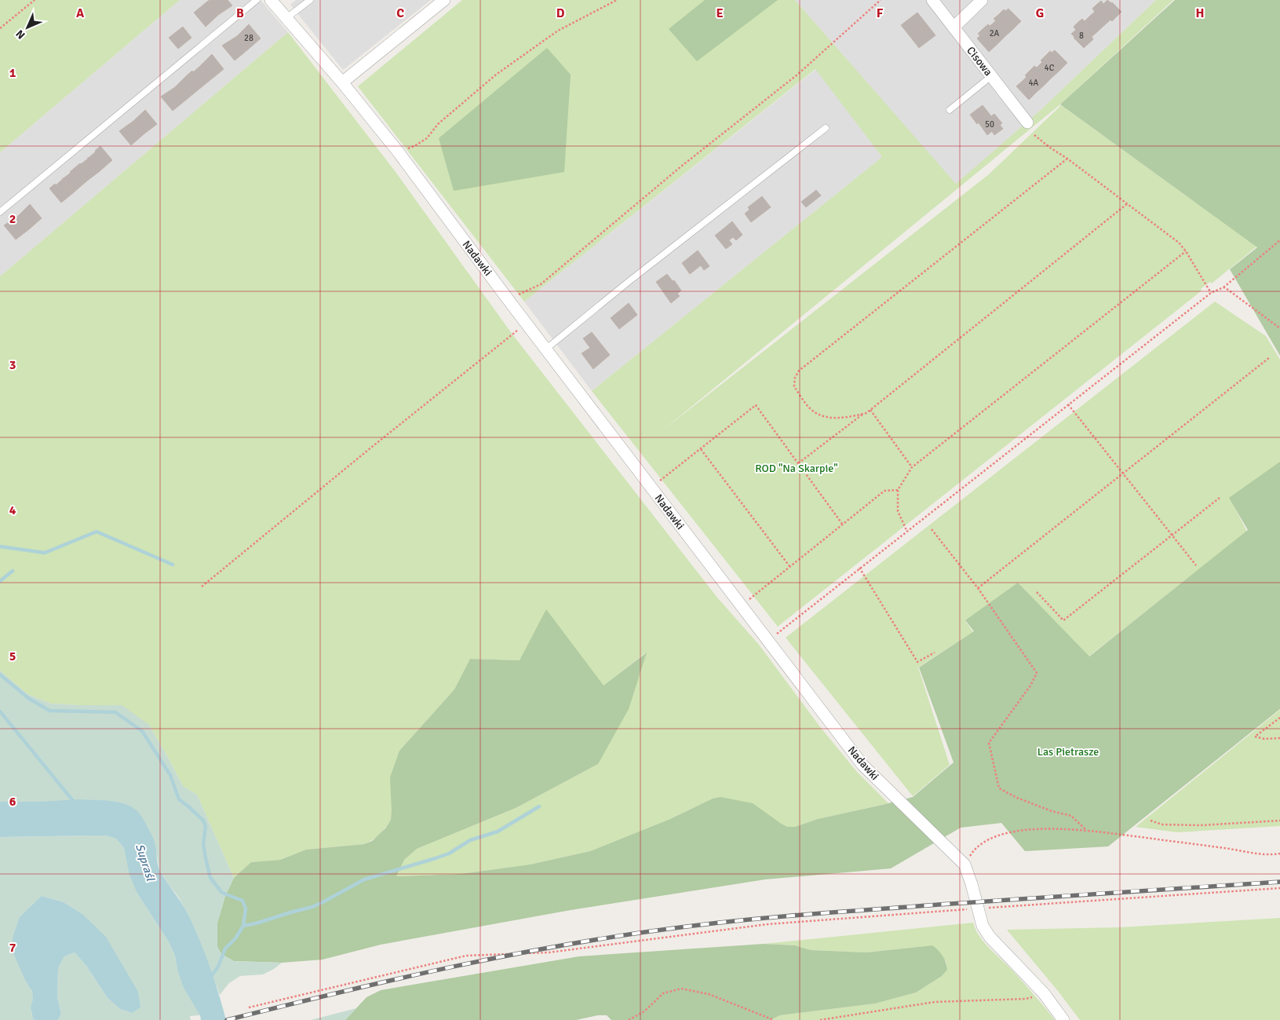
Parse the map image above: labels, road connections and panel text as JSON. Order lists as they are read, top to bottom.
{
  "streets": {
    "street": ["Cisowa", "Nadawki"]
  },
  "water": ["Supraśl"],
  "parks": ["ROD \"Na Skarpie\"", "Las Pietrasze"],
  "house_numbers": [
    "2A",
    "8",
    "28",
    "4C",
    "4A",
    "50"
  ],
  "north": "bottom left",
  "grid": {
    "columns": [
      "A",
      "B",
      "C",
      "D",
      "E",
      "F",
      "G",
      "H"
    ],
    "rows": [
      "1",
      "2",
      "3",
      "4",
      "5",
      "6",
      "7"
    ]
  }
}
